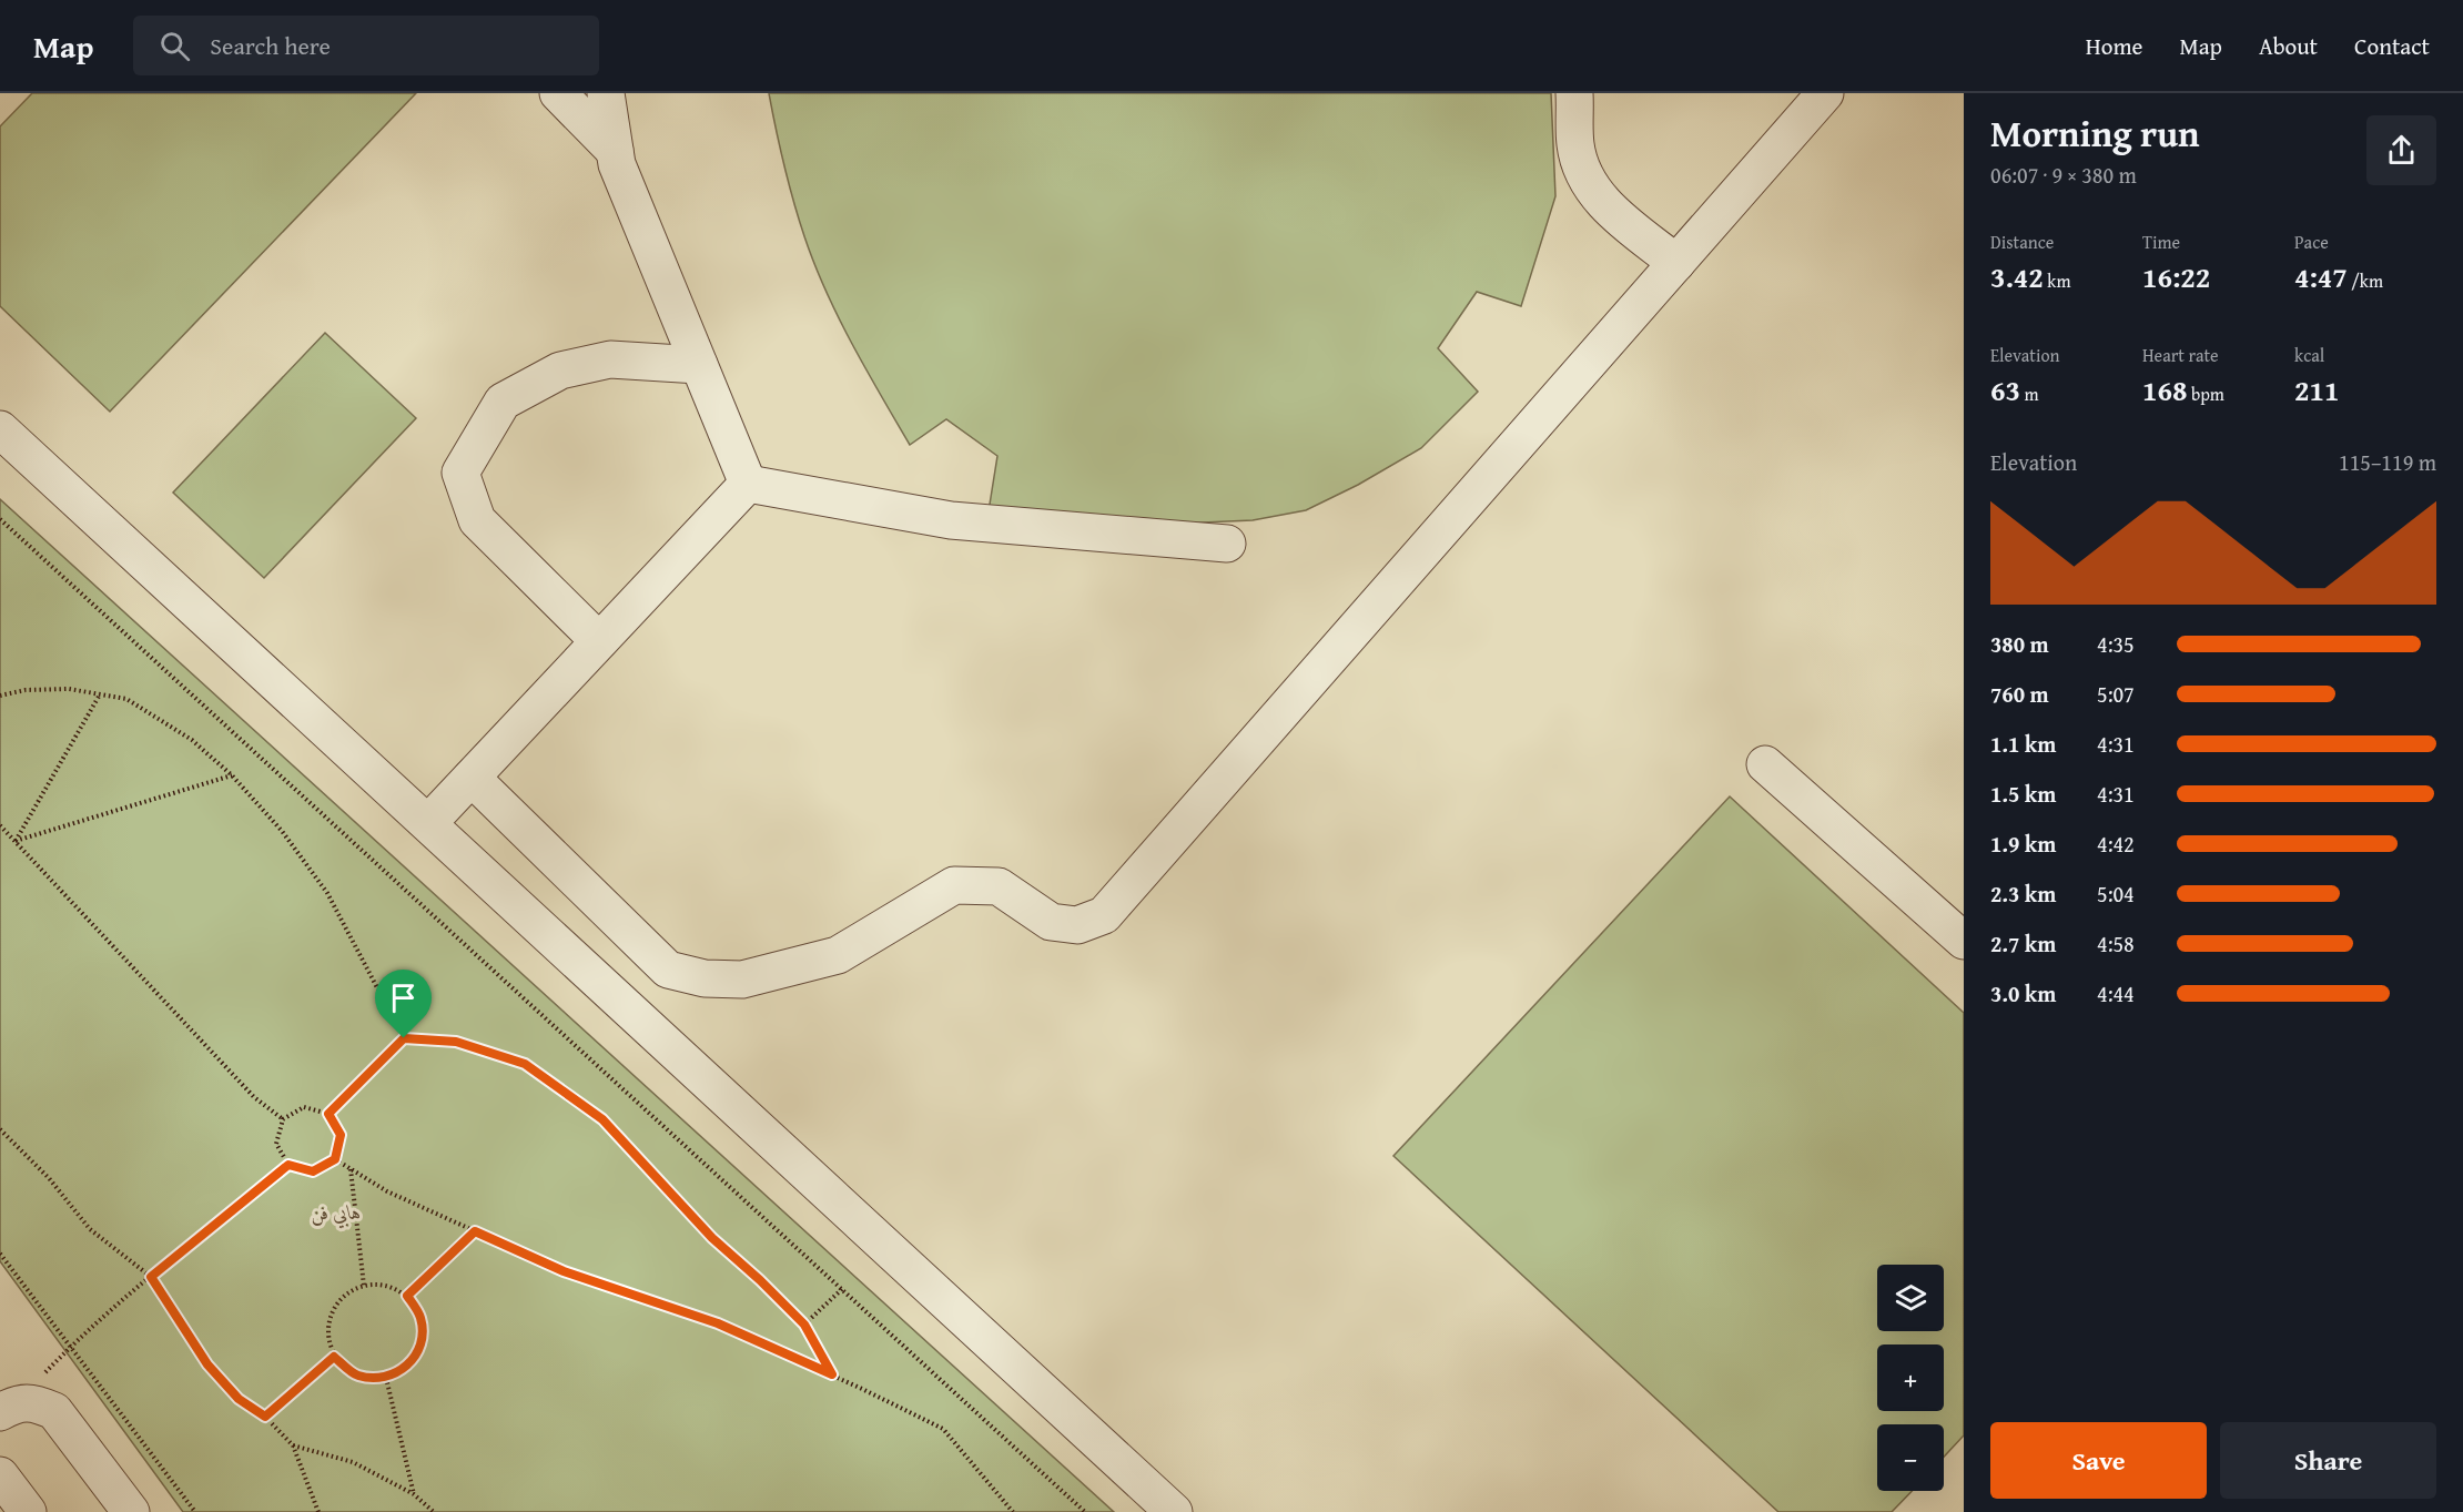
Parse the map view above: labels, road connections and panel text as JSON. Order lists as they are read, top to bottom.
{
  "parks": ["هابي فن"],
  "page": {
    "header": "Map",
    "search": "Search here",
    "nav": [
      "Home",
      "Map",
      "About",
      "Contact"
    ],
    "heading": ["Morning run", "06:07 · 9 × 380 m"],
    "stats": [
      ["Distance", "3.42 km"],
      ["Time", "16:22"],
      ["Pace", "4:47 /km"],
      ["Elevation", "63 m"],
      ["Heart rate", "168 bpm"],
      ["kcal", "211"]
    ],
    "chart": ["Elevation", "115–119 m"],
    "list": [
      {
        "name": "380 m",
        "note": "4:35"
      },
      {
        "name": "760 m",
        "note": "5:07"
      },
      {
        "name": "1.1 km",
        "note": "4:31"
      },
      {
        "name": "1.5 km",
        "note": "4:31"
      },
      {
        "name": "1.9 km",
        "note": "4:42"
      },
      {
        "name": "2.3 km",
        "note": "5:04"
      },
      {
        "name": "2.7 km",
        "note": "4:58"
      },
      {
        "name": "3.0 km",
        "note": "4:44"
      }
    ],
    "map_buttons": ["+", "−"],
    "buttons": ["Save", "Share"]
  }
}
